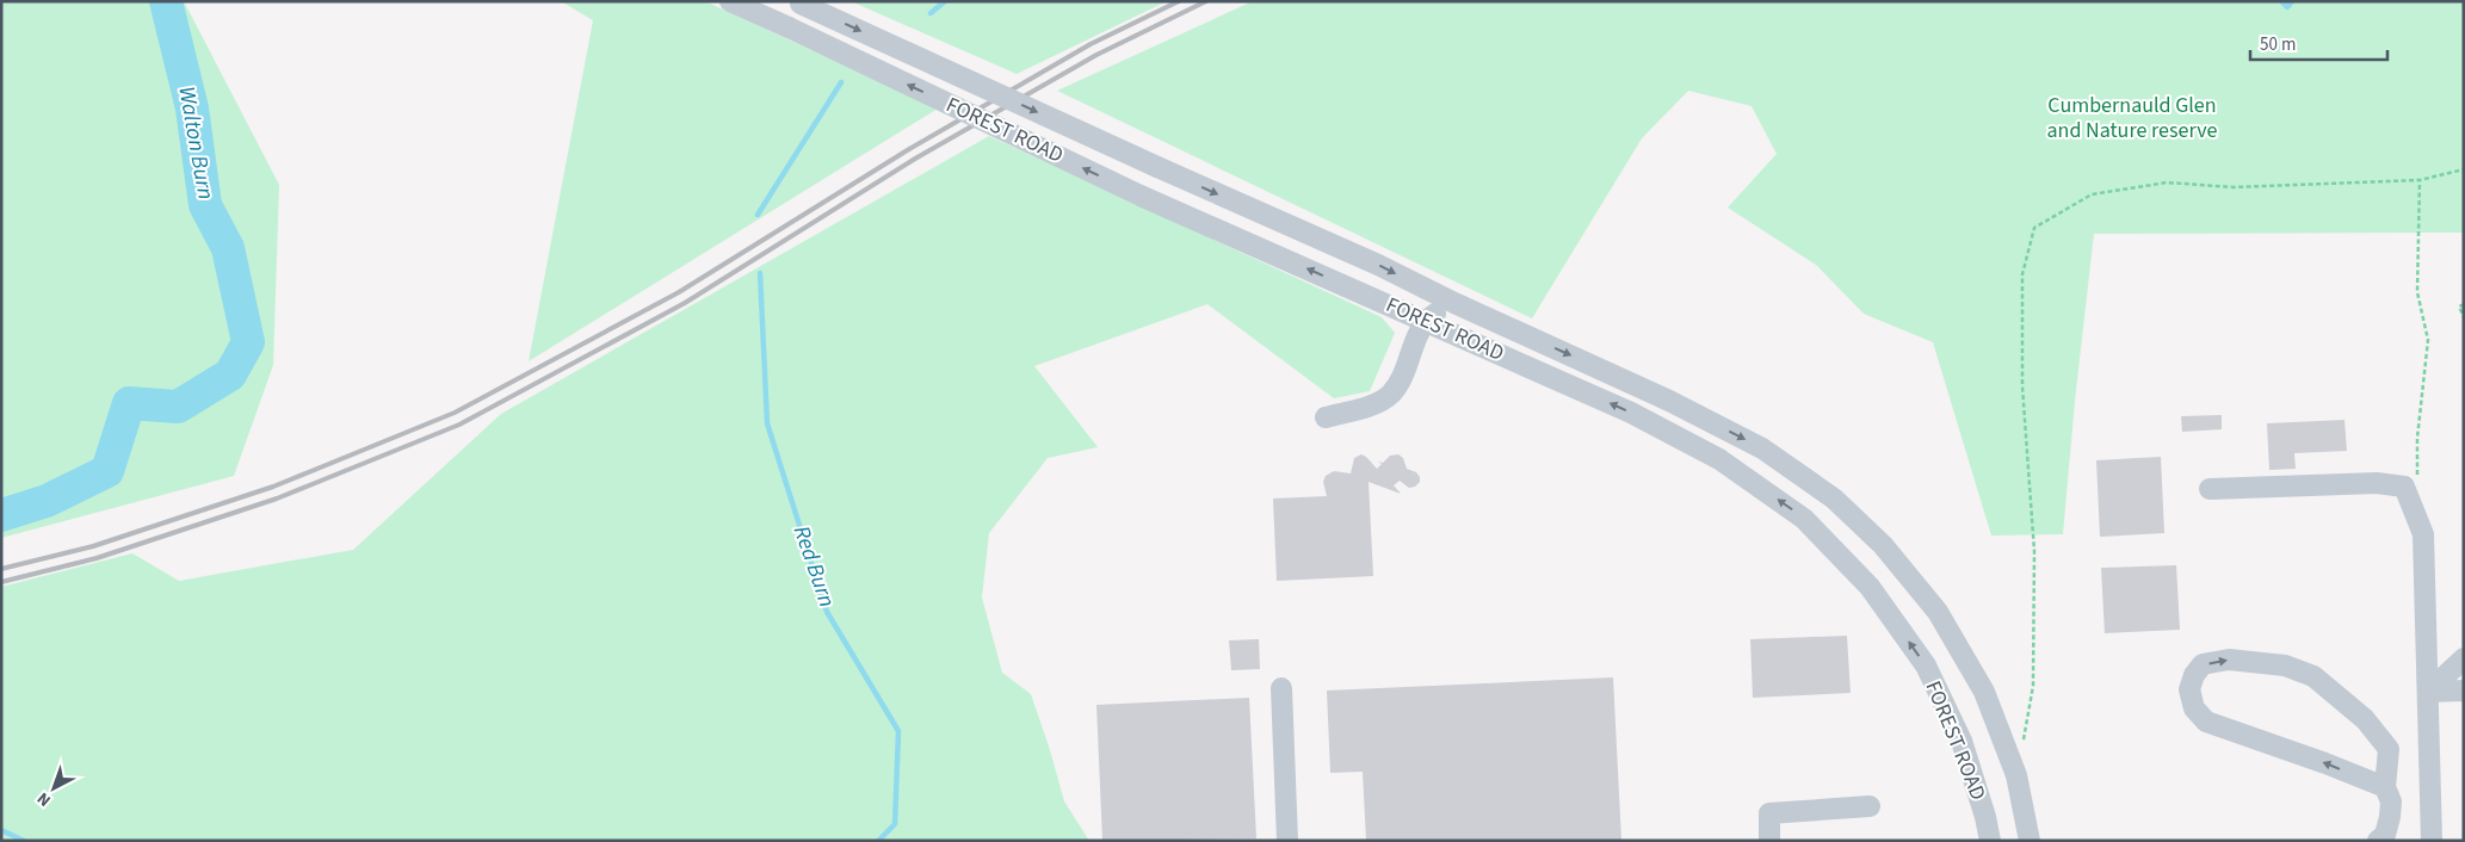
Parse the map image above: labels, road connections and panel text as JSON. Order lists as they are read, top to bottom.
{
  "streets": {
    "street": ["FOREST ROAD"]
  },
  "water": ["Walton Burn", "Red Burn"],
  "parks": ["Cumbernauld Glen and Nature reserve"],
  "scale_bar": "50 m",
  "north": "bottom left"
}
